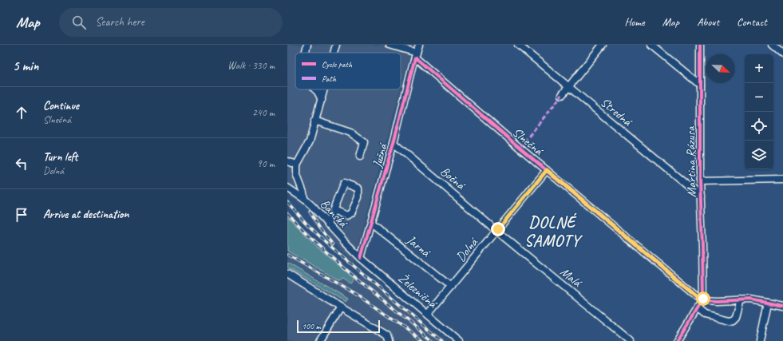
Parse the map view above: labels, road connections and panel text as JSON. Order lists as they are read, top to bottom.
{
  "streets": {
    "street": [
      "Stredná",
      "Slnečná",
      "Južná",
      "Martina Rázusa",
      "Bočná",
      "Banská",
      "Jarná",
      "Dolná",
      "Malá",
      "Železničná"
    ]
  },
  "crossings": [
    ["Stredná", "Martina Rázusa"],
    ["Slnečná", "Južná"],
    ["Slnečná", "Martina Rázusa"],
    ["Slnečná", "Dolná"],
    ["Južná", "Bočná"],
    ["Južná", "Banská"],
    ["Južná", "Jarná"],
    ["Južná", "Železničná"],
    ["Bočná", "Dolná"],
    ["Bočná", "Malá"],
    ["Banská", "Železničná"],
    ["Jarná", "Dolná"],
    ["Dolná", "Malá"],
    ["Dolná", "Železničná"]
  ],
  "districts": ["DOLNÉ SAMOTY"],
  "legend": ["Cycle path", "Path"],
  "scale_bar": "100 m",
  "north": "bottom right",
  "page": {
    "header": "Map",
    "search": "Search here",
    "nav": [
      "Home",
      "Map",
      "About",
      "Contact"
    ],
    "heading": ["5 min", "Walk · 330 m"],
    "map_buttons": ["+", "−"],
    "list": [
      ["Continue", "Slnečná", "240 m"],
      ["Turn left", "Dolná", "90 m"],
      "Arrive at destination"
    ],
    "scale": "100 m"
  }
}
